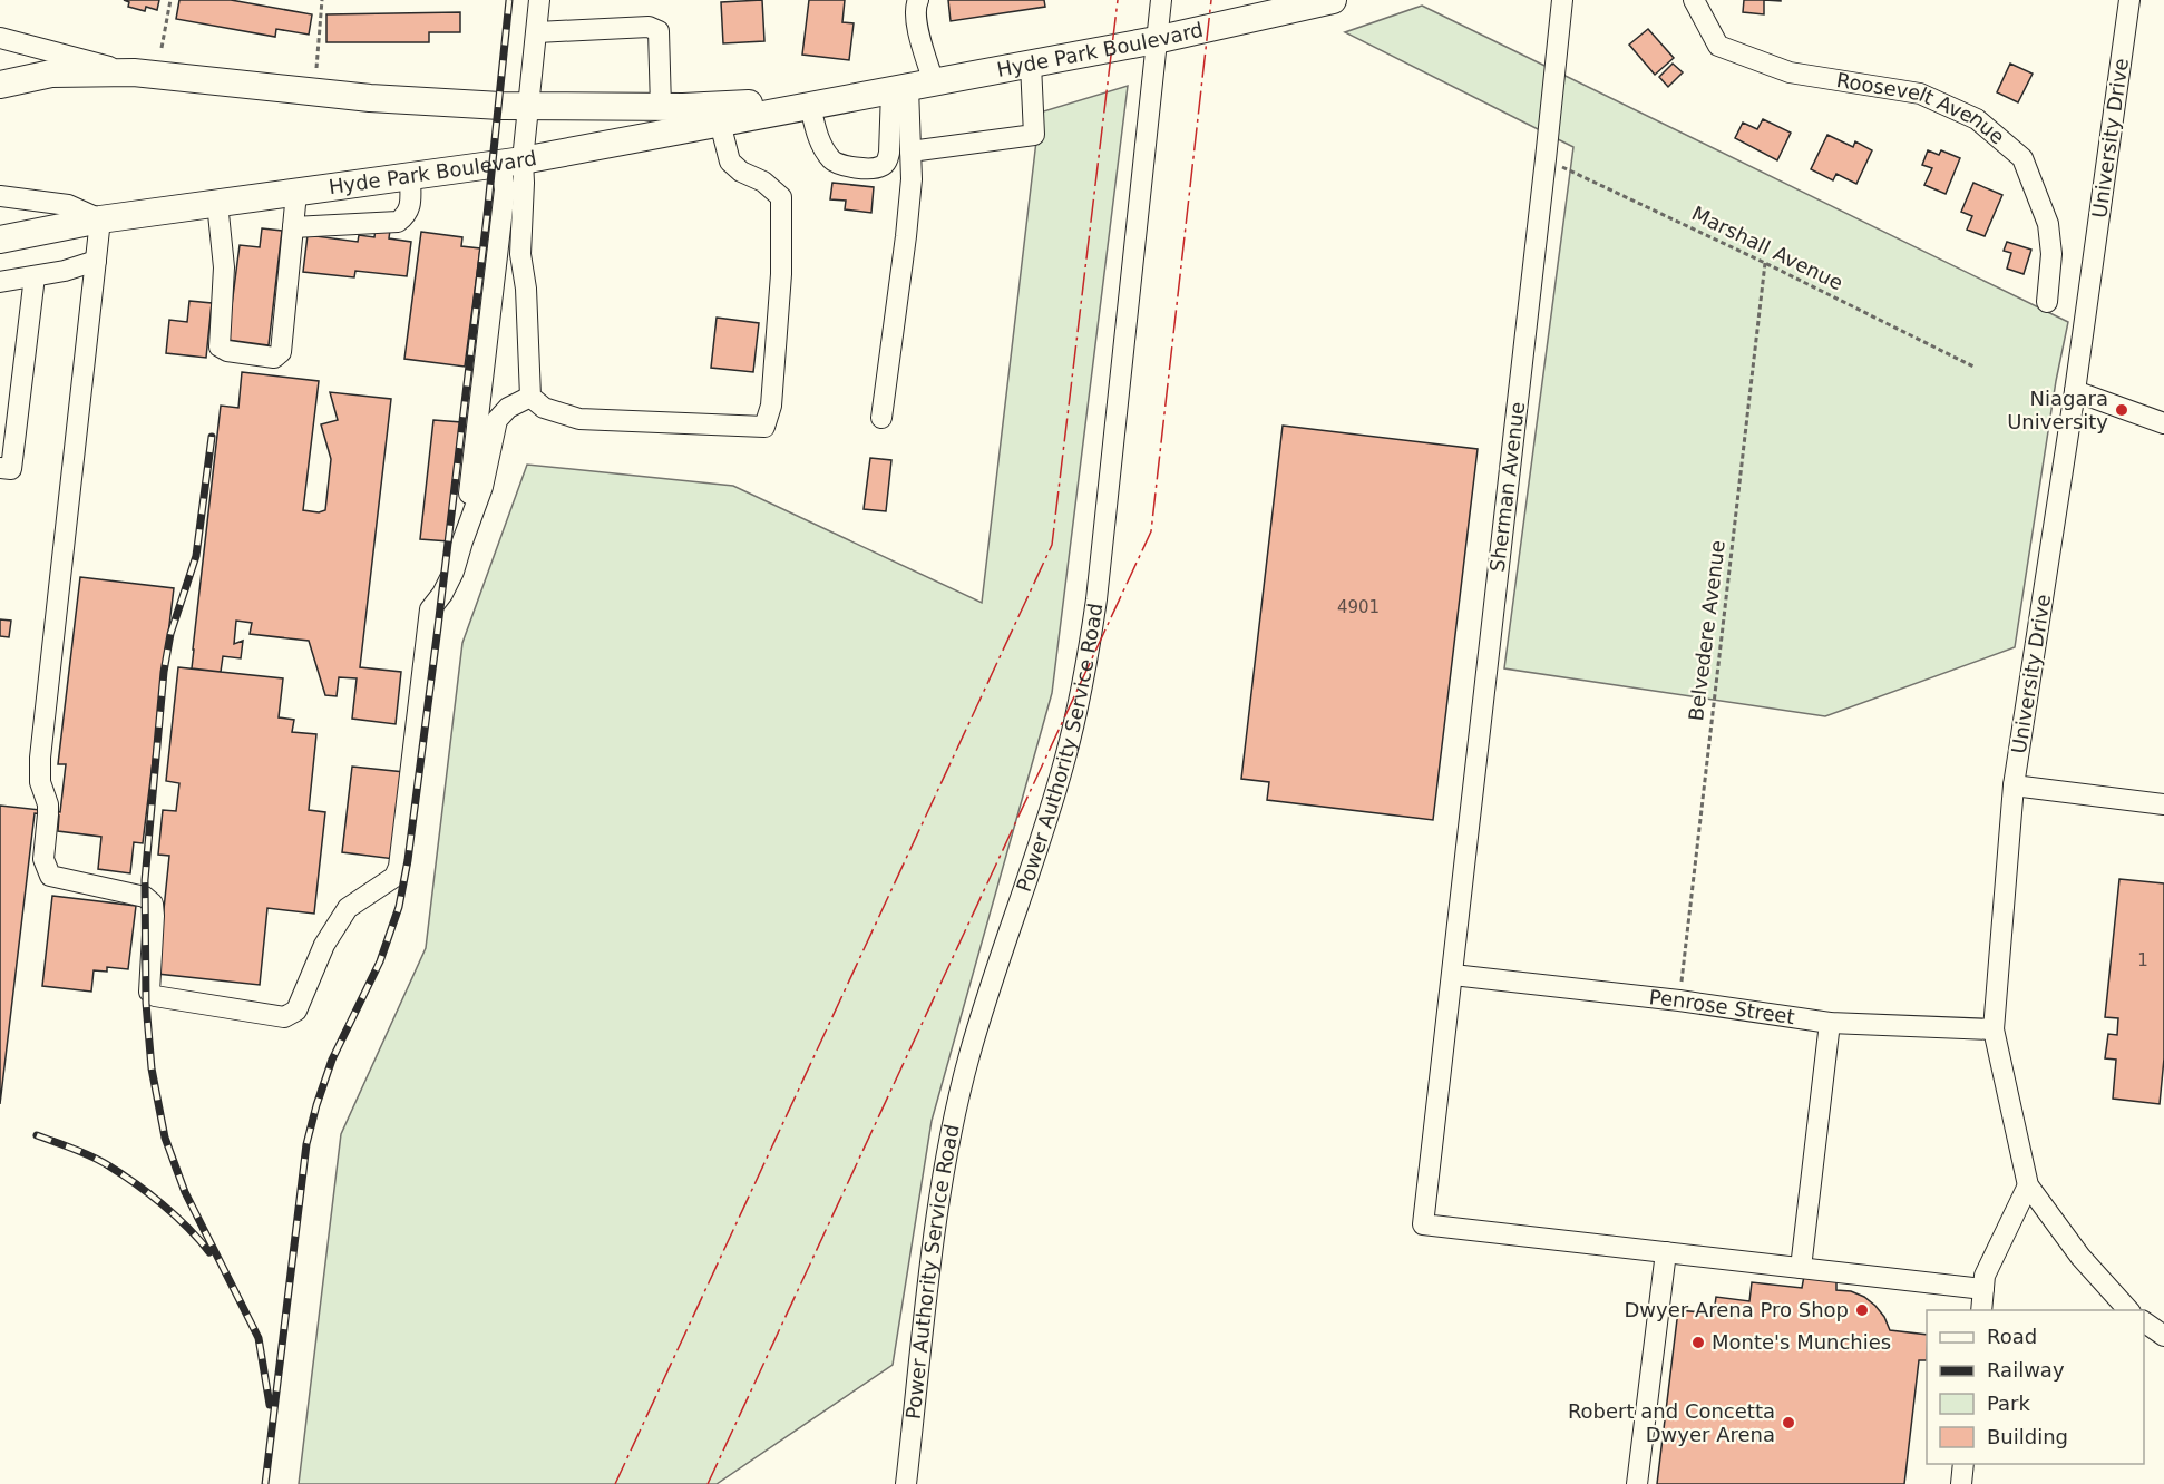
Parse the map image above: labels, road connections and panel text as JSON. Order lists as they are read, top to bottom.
{
  "streets": {
    "main road": ["Hyde Park Boulevard"],
    "street": [
      "Roosevelt Avenue",
      "University Drive",
      "Sherman Avenue",
      "Power Authority Service Road",
      "Penrose Street"
    ],
    "path": ["Marshall Avenue", "Belvedere Avenue"]
  },
  "crossings": [
    ["Hyde Park Boulevard", "Power Authority Service Road"],
    ["University Drive", "Penrose Street"],
    ["Marshall Avenue", "Sherman Avenue"],
    ["Marshall Avenue", "Belvedere Avenue"],
    ["Sherman Avenue", "Penrose Street"],
    ["Belvedere Avenue", "Penrose Street"]
  ],
  "places": [
    "Niagara University",
    "Dwyer Arena Pro Shop",
    "Monte's Munchies",
    "Robert and Concetta Dwyer Arena"
  ],
  "house_numbers": ["4901", "1"],
  "legend": [
    "Road",
    "Railway",
    "Park",
    "Building"
  ]
}
